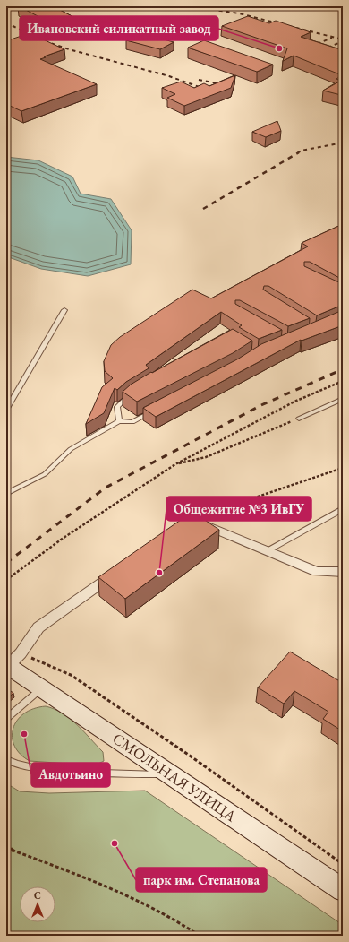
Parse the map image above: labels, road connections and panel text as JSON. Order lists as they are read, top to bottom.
{
  "streets": {
    "main road": ["СМОЛЬНАЯ УЛИЦА"]
  },
  "places": [
    "Ивановский силикатный завод",
    "Общежитие №3 ИвГУ",
    "Авдотьино",
    "парк им. Степанова"
  ],
  "north": "top"
}
